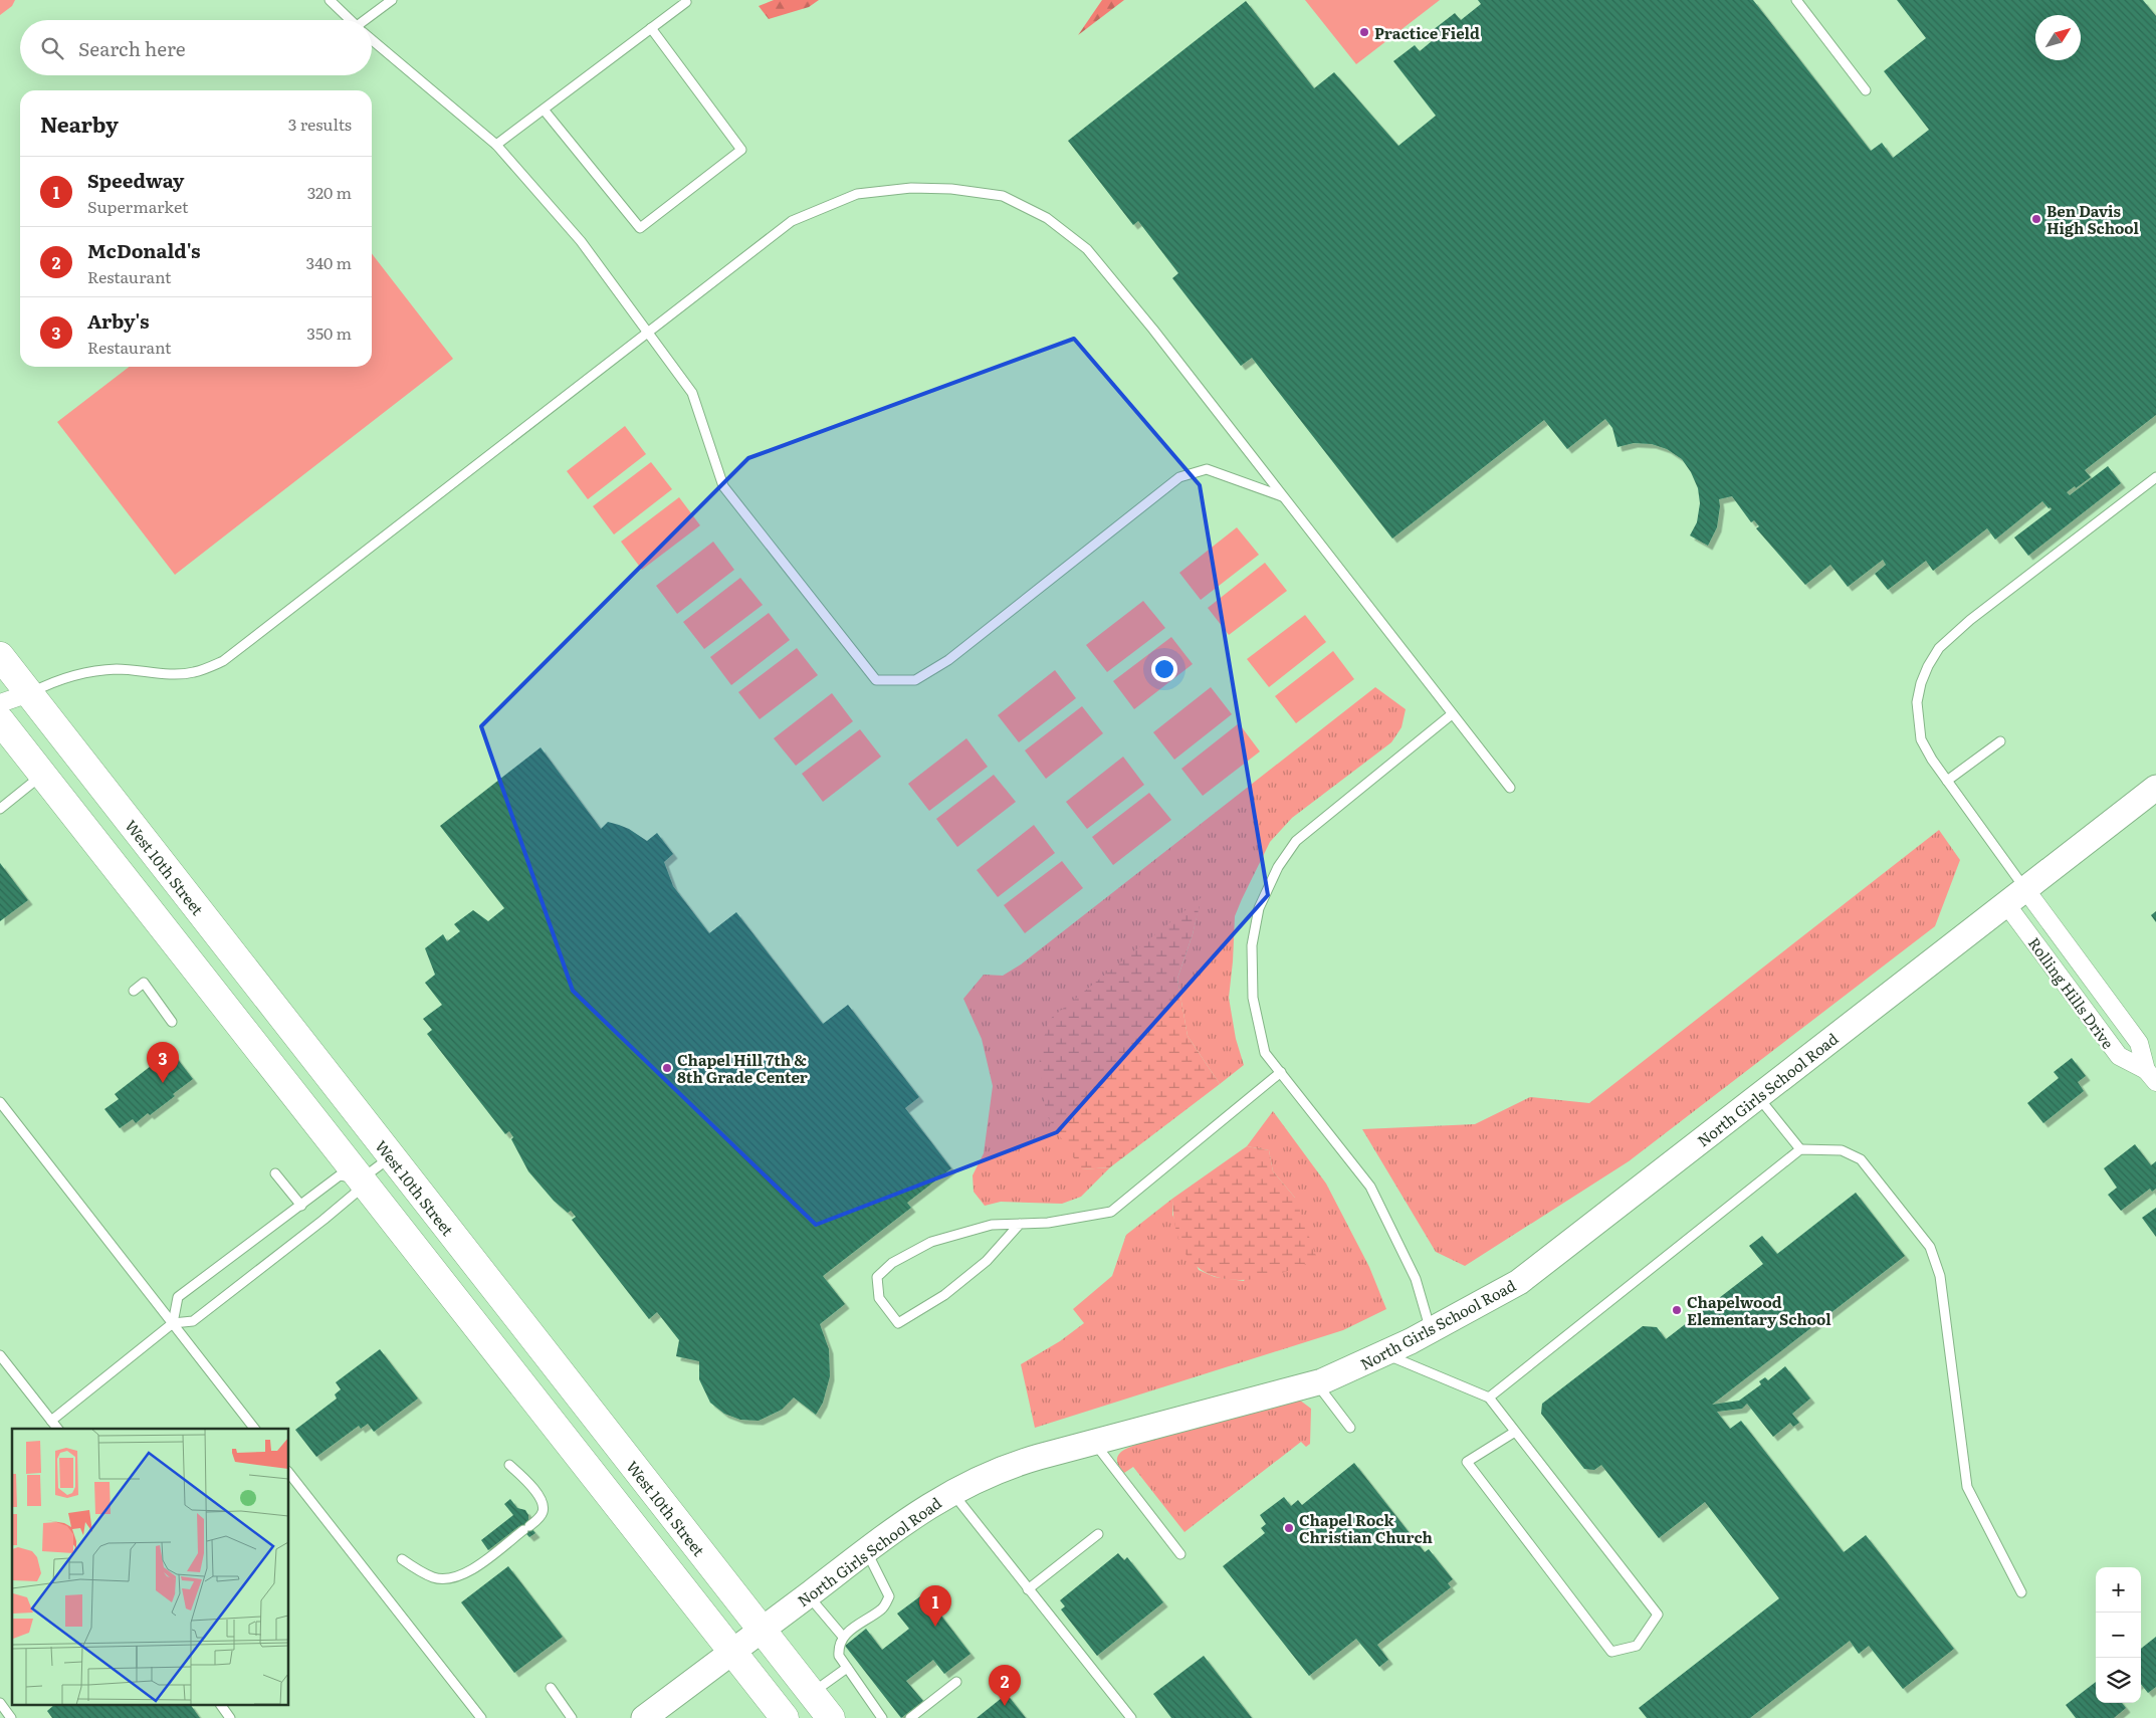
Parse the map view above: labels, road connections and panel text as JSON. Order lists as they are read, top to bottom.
{
  "streets": {
    "main road": ["West 10th Street", "North Girls School Road"],
    "street": ["Rolling Hills Drive"]
  },
  "crossings": [
    ["West 10th Street", "North Girls School Road"],
    ["Rolling Hills Drive", "North Girls School Road"]
  ],
  "places": [
    "Practice Field",
    "Ben Davis High School",
    "Chapel Hill 7th & 8th Grade Center",
    "Chapelwood Elementary School",
    "Chapel Rock Christian Church"
  ],
  "north": "top right",
  "page": {
    "search": "Search here",
    "heading": ["Nearby", "3 results"],
    "list": [
      {
        "mark": "1",
        "name": "Speedway",
        "note": "Supermarket",
        "value": "320 m"
      },
      {
        "mark": "2",
        "name": "McDonald's",
        "note": "Restaurant",
        "value": "340 m"
      },
      {
        "mark": "3",
        "name": "Arby's",
        "note": "Restaurant",
        "value": "350 m"
      }
    ],
    "pins": ["3", "1", "2"],
    "map_buttons": ["+", "−"]
  }
}
